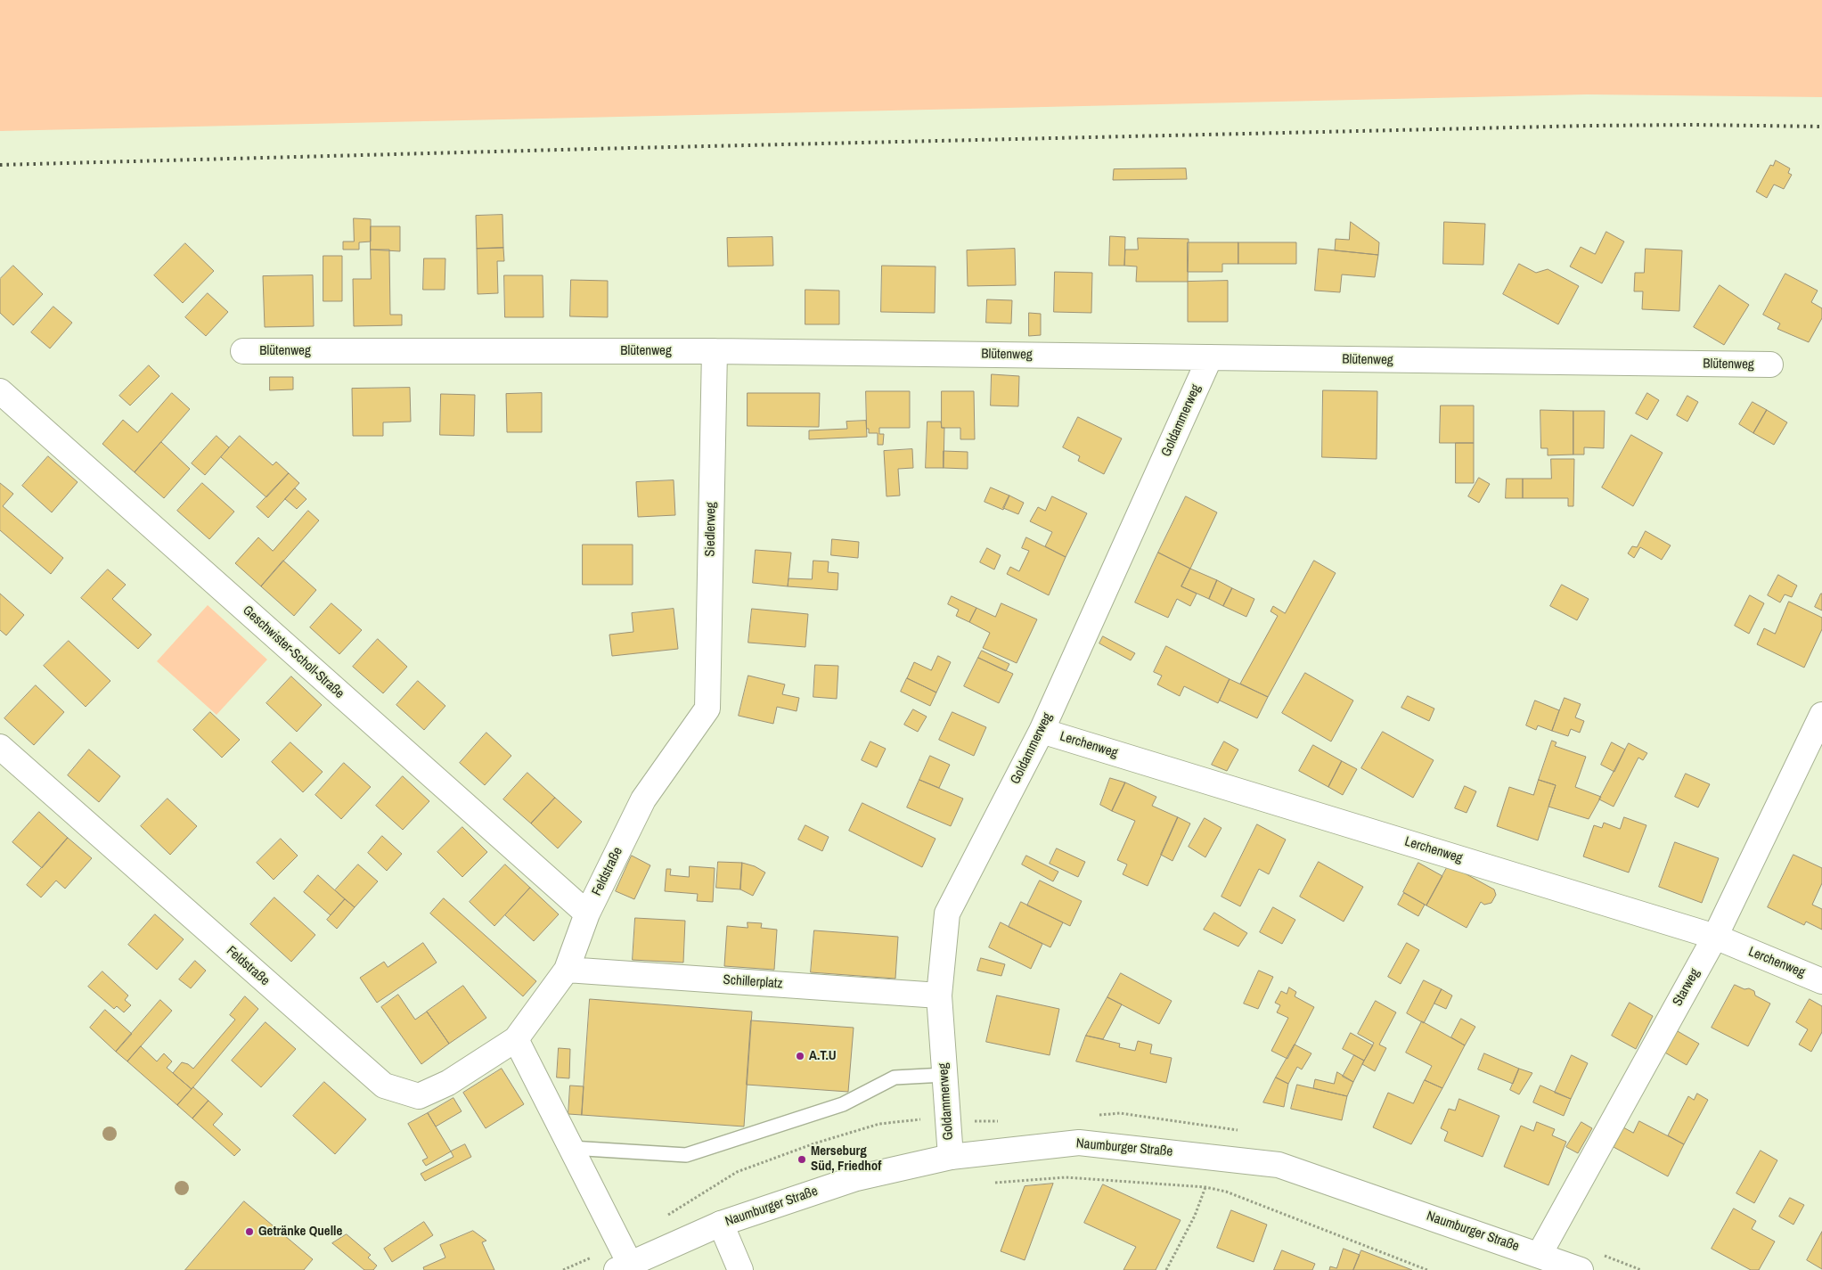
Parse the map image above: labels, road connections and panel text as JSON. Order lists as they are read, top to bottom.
{
  "streets": {
    "street": [
      "Blütenweg",
      "Goldammerweg",
      "Siedlerweg",
      "Geschwister-Scholl-Straße",
      "Lerchenweg",
      "Feldstraße",
      "Schillerplatz",
      "Starweg",
      "Naumburger Straße"
    ]
  },
  "crossings": [
    ["Blütenweg", "Goldammerweg"],
    ["Blütenweg", "Siedlerweg"],
    ["Goldammerweg", "Lerchenweg"],
    ["Goldammerweg", "Schillerplatz"],
    ["Goldammerweg", "Naumburger Straße"],
    ["Siedlerweg", "Feldstraße"],
    ["Geschwister-Scholl-Straße", "Feldstraße"],
    ["Lerchenweg", "Starweg"],
    ["Feldstraße", "Schillerplatz"],
    ["Starweg", "Naumburger Straße"]
  ],
  "places": ["A.T.U", "Merseburg Süd, Friedhof", "Getränke Quelle"]
}
